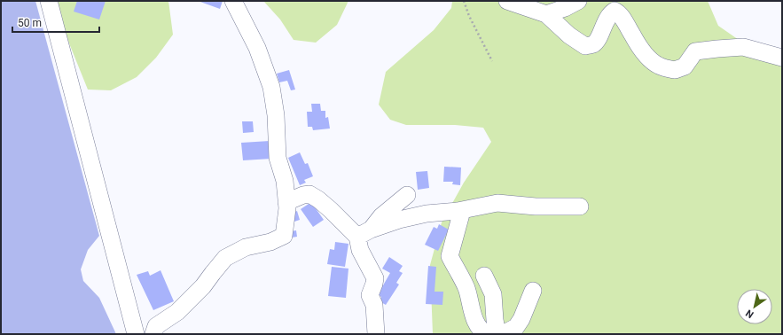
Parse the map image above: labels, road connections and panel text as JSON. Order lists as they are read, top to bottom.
{
  "scale_bar": "50 m",
  "north": "bottom left"
}
